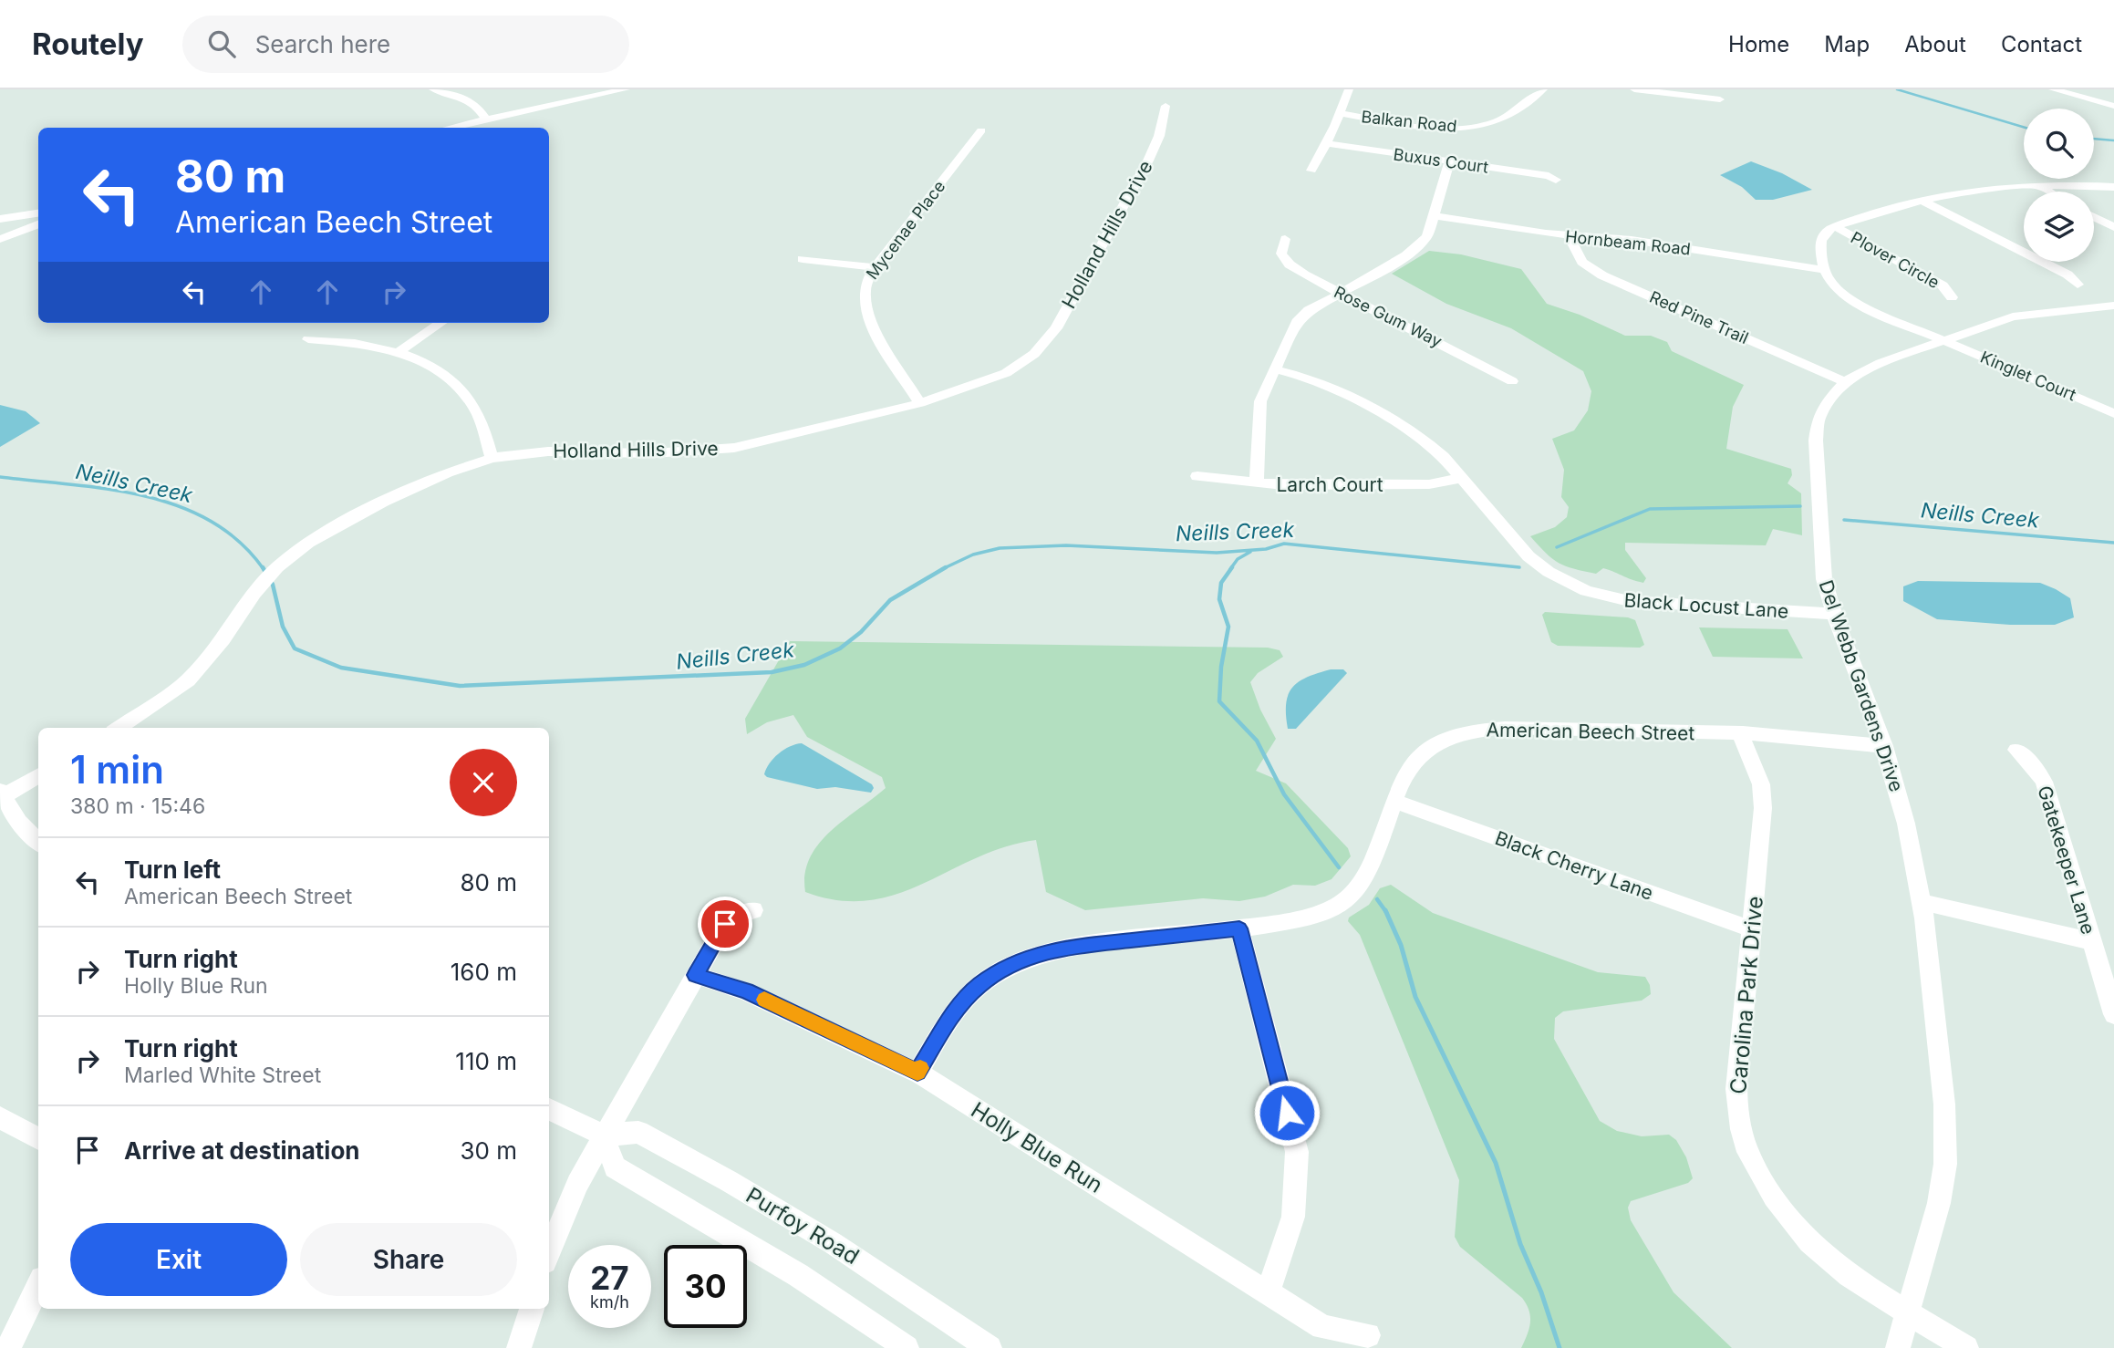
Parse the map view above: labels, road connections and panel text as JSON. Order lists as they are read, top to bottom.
{
  "streets": {
    "street": [
      "Balkan Road",
      "Buxus Court",
      "Mycenae Place",
      "Holland Hills Drive",
      "Hornbeam Road",
      "Plover Circle",
      "Rose Gum Way",
      "Red Pine Trail",
      "Kinglet Court",
      "Larch Court",
      "Black Locust Lane",
      "Del Webb Gardens Drive",
      "American Beech Street",
      "Gatekeeper Lane",
      "Black Cherry Lane",
      "Carolina Park Drive",
      "Holly Blue Run",
      "Purfoy Road"
    ]
  },
  "crossings": [
    ["Mycenae Place", "Holland Hills Drive"],
    ["Hornbeam Road", "Red Pine Trail"],
    ["Hornbeam Road", "Kinglet Court"],
    ["Red Pine Trail", "Del Webb Gardens Drive"],
    ["Kinglet Court", "Del Webb Gardens Drive"],
    ["Larch Court", "Black Locust Lane"],
    ["Black Locust Lane", "Del Webb Gardens Drive"],
    ["Del Webb Gardens Drive", "American Beech Street"],
    ["Del Webb Gardens Drive", "Carolina Park Drive"],
    ["American Beech Street", "Black Cherry Lane"],
    ["American Beech Street", "Carolina Park Drive"],
    ["American Beech Street", "Holly Blue Run"],
    ["Black Cherry Lane", "Carolina Park Drive"]
  ],
  "water": ["Neills Creek"],
  "page": {
    "header": "Routely",
    "search": "Search here",
    "nav": [
      "Home",
      "Map",
      "About",
      "Contact"
    ],
    "turn": ["80 m", "American Beech Street"],
    "heading": ["1 min", "380 m · 15:46"],
    "list": [
      {
        "name": "Turn left",
        "note": "American Beech Street",
        "value": "80 m"
      },
      {
        "name": "Turn right",
        "note": "Holly Blue Run",
        "value": "160 m"
      },
      {
        "name": "Turn right",
        "note": "Marled White Street",
        "value": "110 m"
      },
      {
        "name": "Arrive at destination",
        "value": "30 m"
      }
    ],
    "buttons": ["Exit", "Share"],
    "speed": "27 km/h",
    "limit": "30"
  }
}
